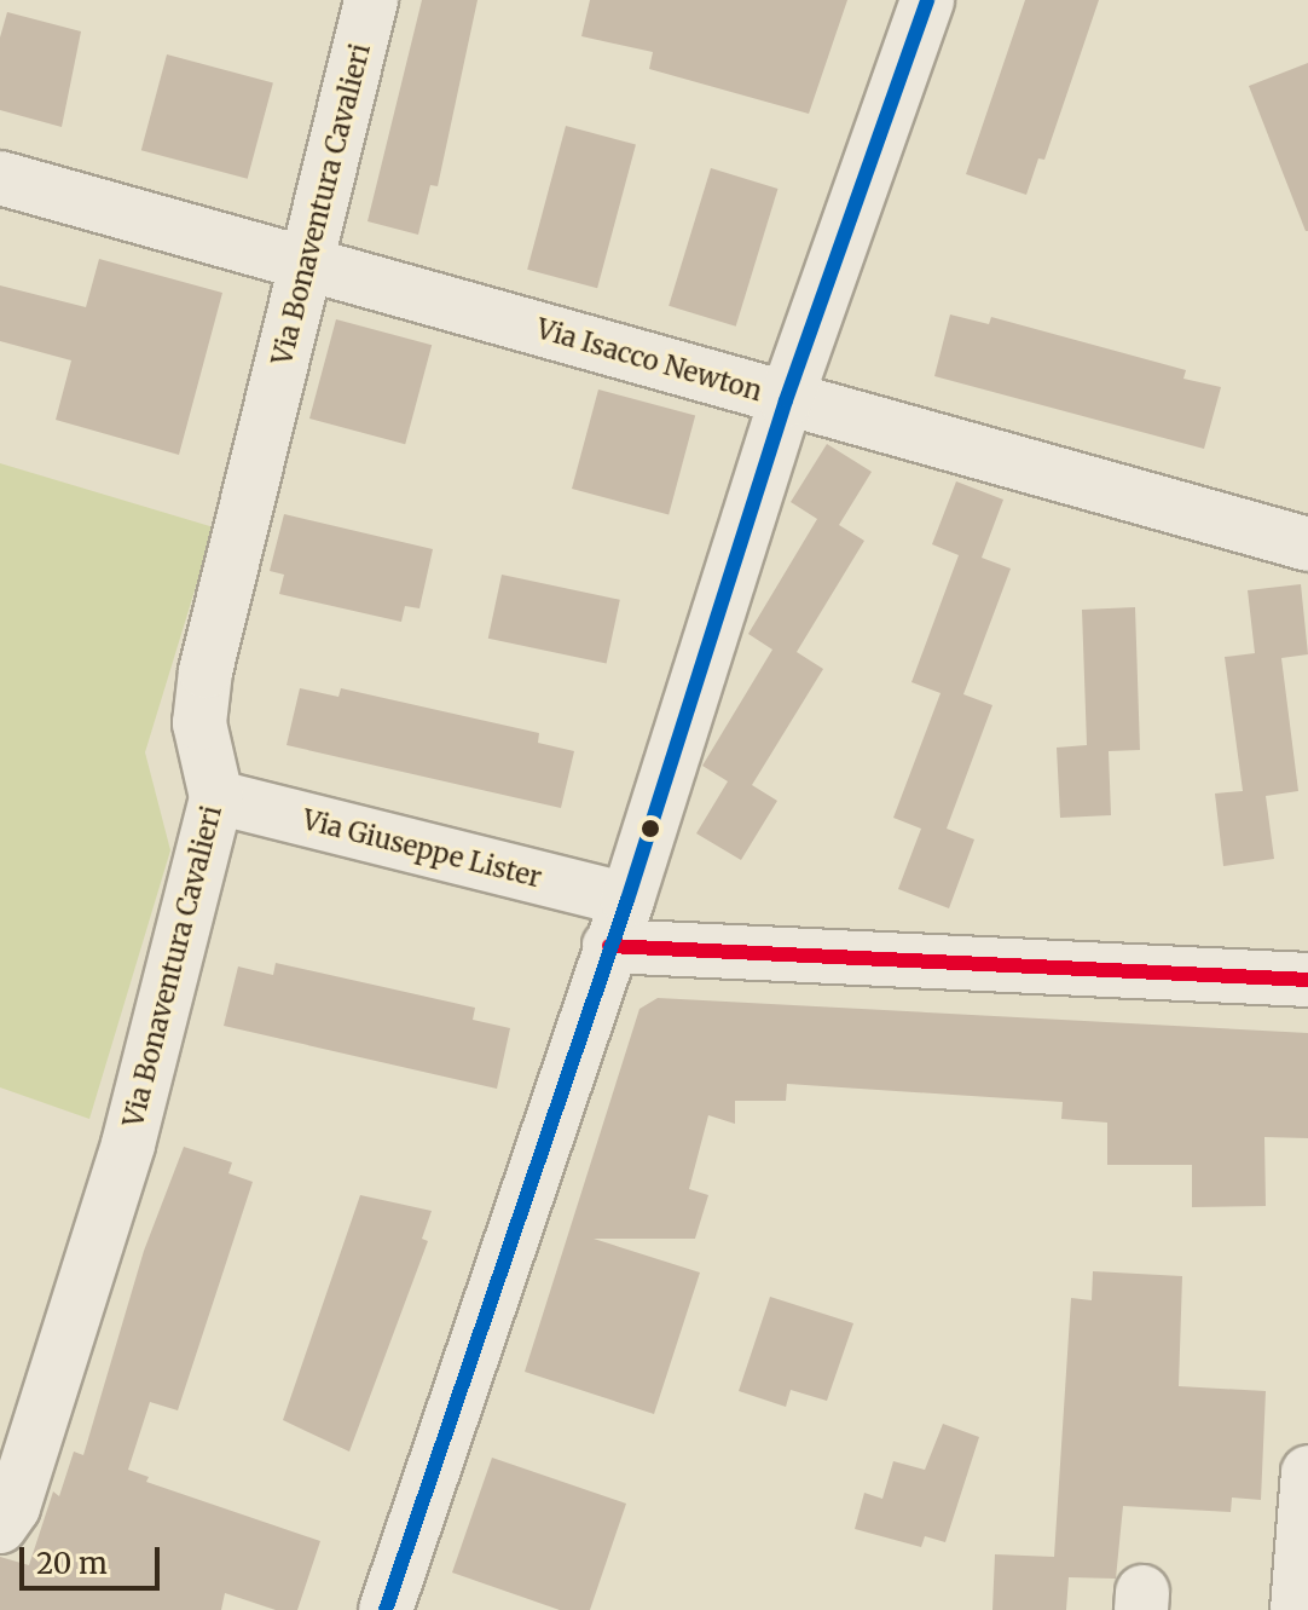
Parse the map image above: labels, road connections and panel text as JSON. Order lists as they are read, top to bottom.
{
  "streets": {
    "street": ["Via Bonaventura Cavalieri", "Via Isacco Newton", "Via Giuseppe Lister"]
  },
  "crossings": [
    ["Via Bonaventura Cavalieri", "Via Isacco Newton"],
    ["Via Bonaventura Cavalieri", "Via Giuseppe Lister"]
  ],
  "scale_bar": "20 m"
}
